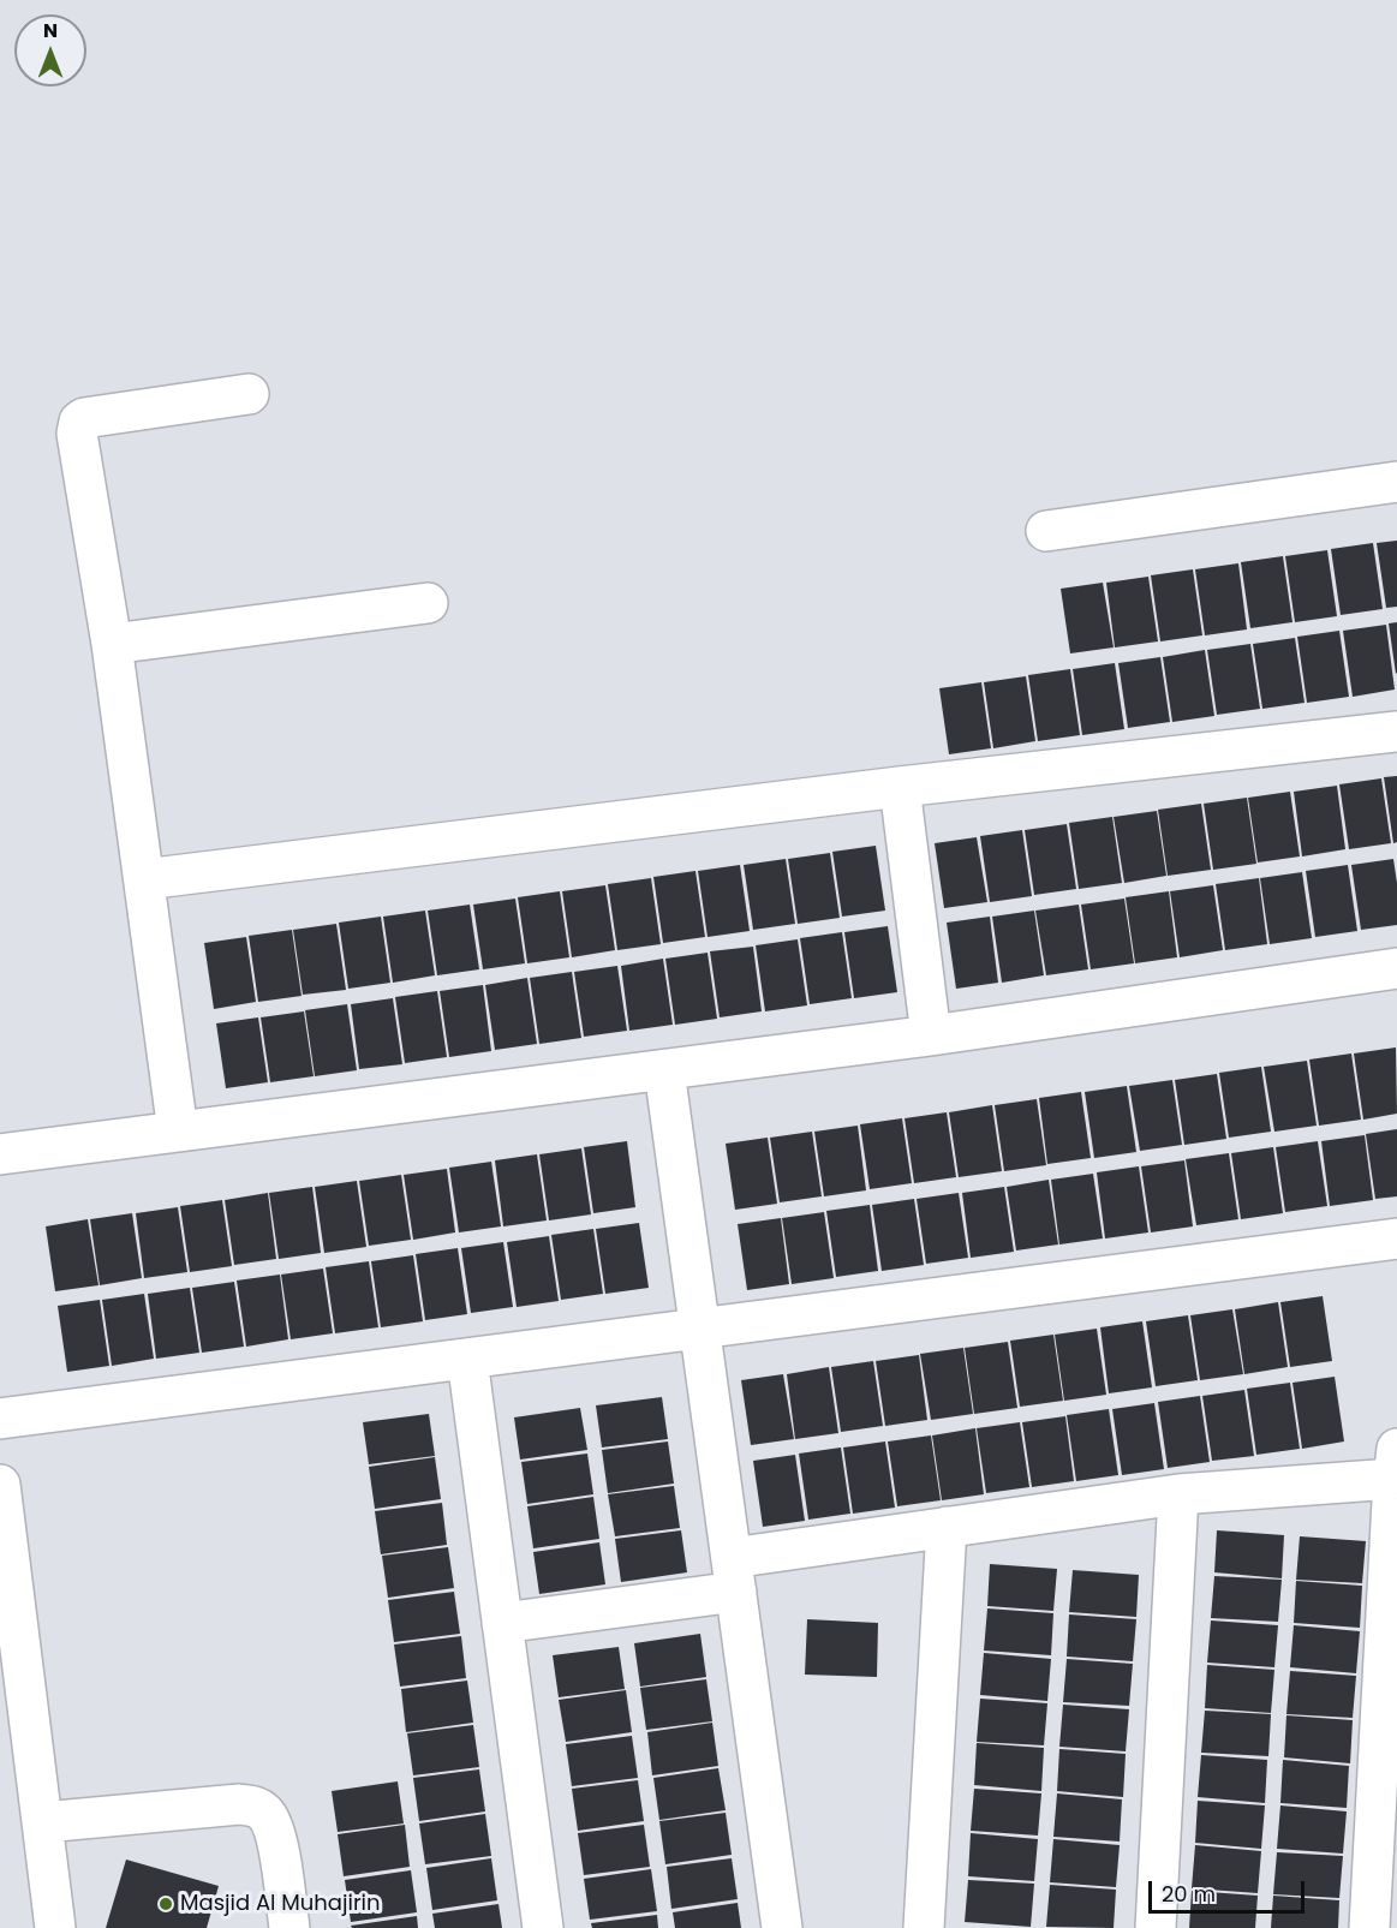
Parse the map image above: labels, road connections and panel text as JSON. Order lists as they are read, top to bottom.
{
  "places": ["Masjid Al Muhajirin"],
  "scale_bar": "20 m",
  "north": "top"
}
